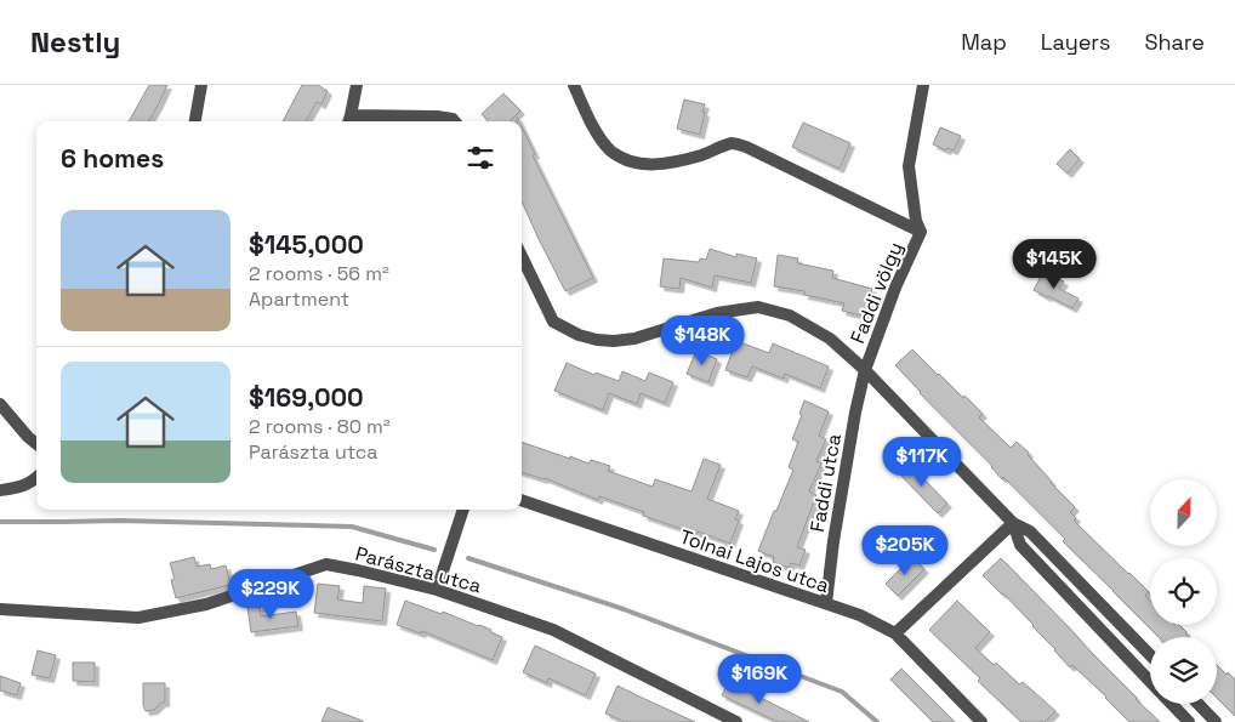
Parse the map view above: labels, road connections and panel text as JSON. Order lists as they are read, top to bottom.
{
  "streets": {
    "street": [
      "Faddi völgy",
      "Faddi utca",
      "Tolnai Lajos utca",
      "Parászta utca"
    ]
  },
  "crossings": [
    ["Faddi völgy", "Faddi utca"],
    ["Faddi utca", "Tolnai Lajos utca"]
  ],
  "north": "top",
  "page": {
    "header": "Nestly",
    "nav": ["Map", "Layers", "Share"],
    "heading": "6 homes",
    "list": [
      {
        "name": "$145,000",
        "note": "2 rooms · 56 m² · Apartment"
      },
      {
        "name": "$169,000",
        "note": "2 rooms · 80 m² · Parászta utca"
      }
    ],
    "price": [
      "$145K",
      "$148K",
      "$117K",
      "$205K",
      "$229K",
      "$169K"
    ]
  }
}
